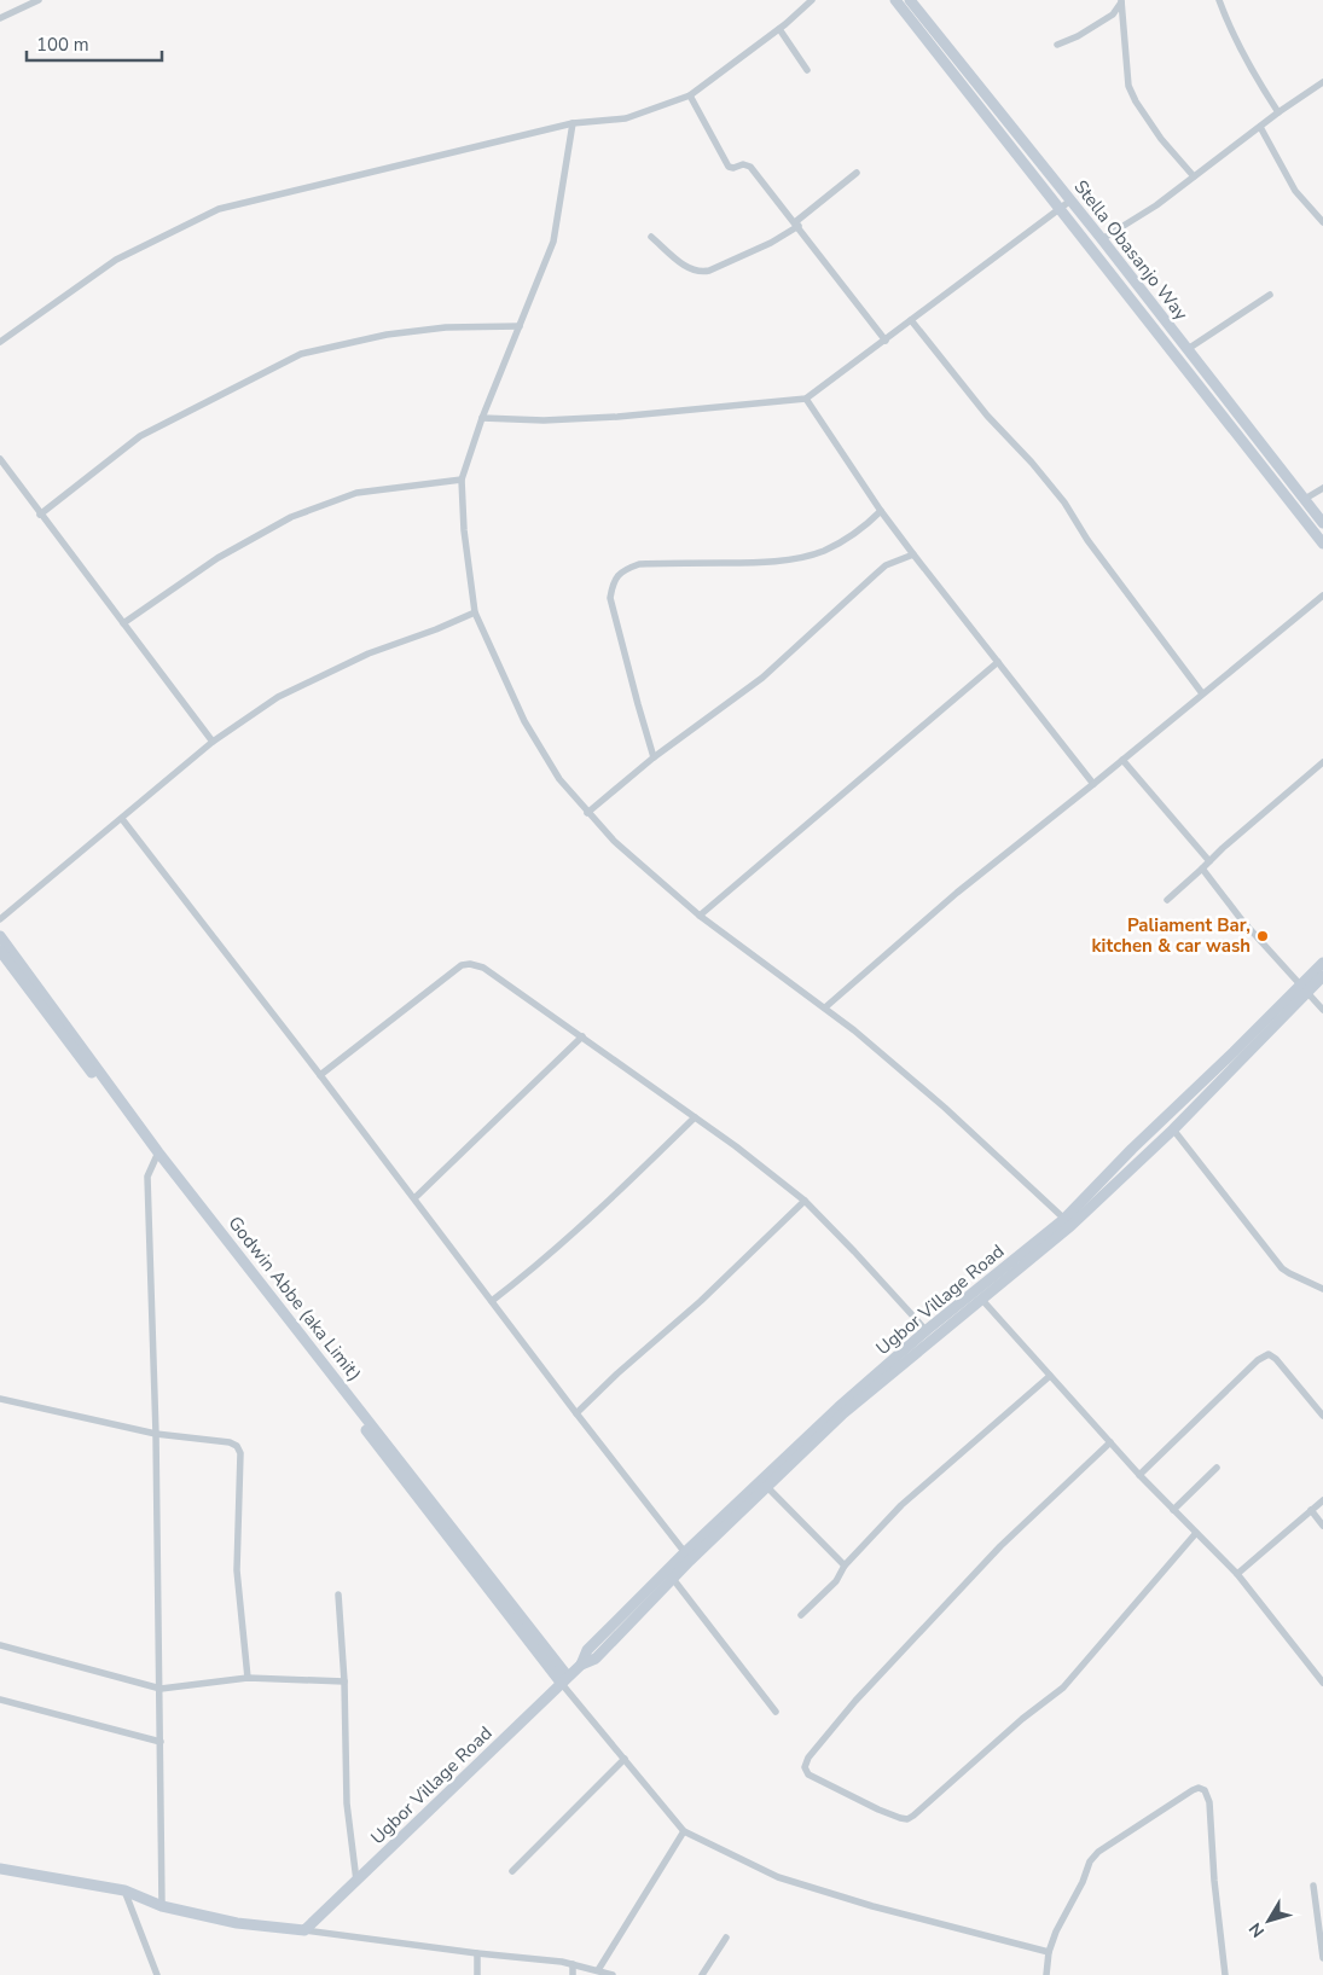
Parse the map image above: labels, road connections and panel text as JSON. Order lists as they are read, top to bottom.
{
  "streets": {
    "street": ["Stella Obasanjo Way", "Godwin Abbe (aka Limit)", "Ugbor Village Road"]
  },
  "crossings": [
    ["Godwin Abbe (aka Limit)", "Ugbor Village Road"]
  ],
  "places": ["Paliament Bar, kitchen & car wash"],
  "scale_bar": "100 m",
  "north": "bottom left"
}
